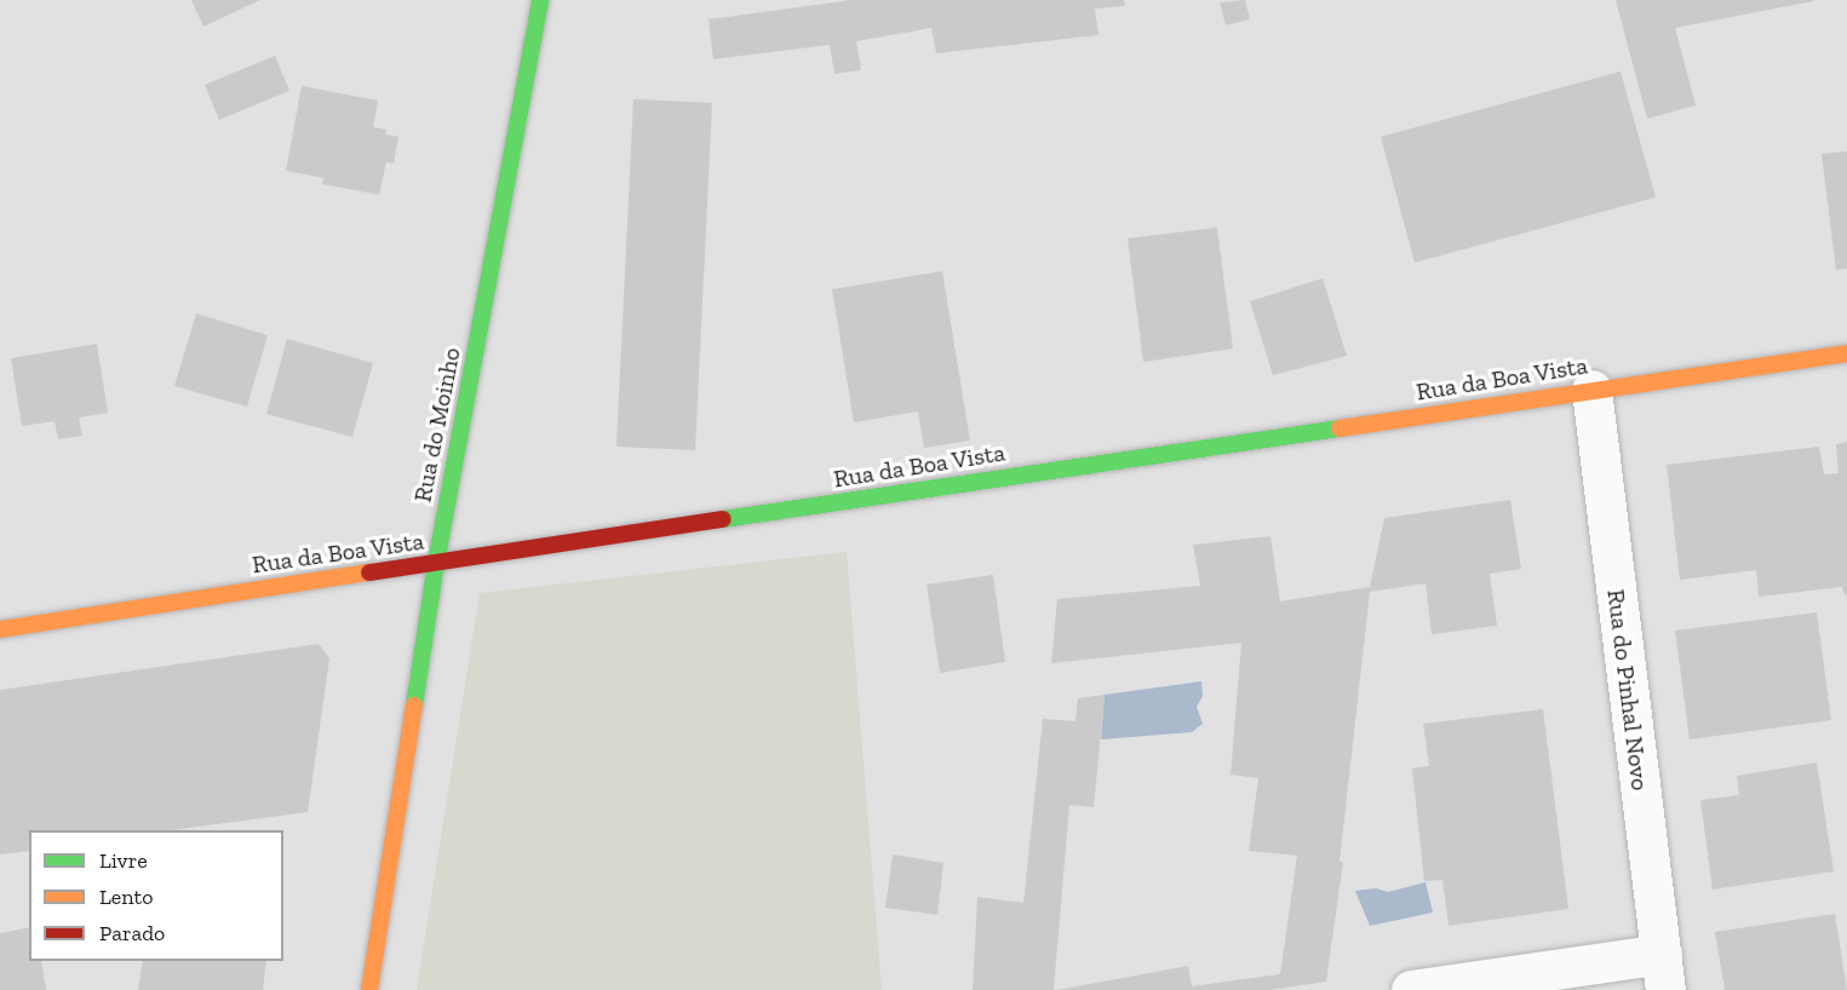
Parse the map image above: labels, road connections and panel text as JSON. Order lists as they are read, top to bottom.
{
  "streets": {
    "street": ["Rua da Boa Vista", "Rua do Moinho", "Rua do Pinhal Novo"]
  },
  "crossings": [
    ["Rua da Boa Vista", "Rua do Moinho"],
    ["Rua da Boa Vista", "Rua do Pinhal Novo"]
  ],
  "legend": ["Livre", "Lento", "Parado"]
}
